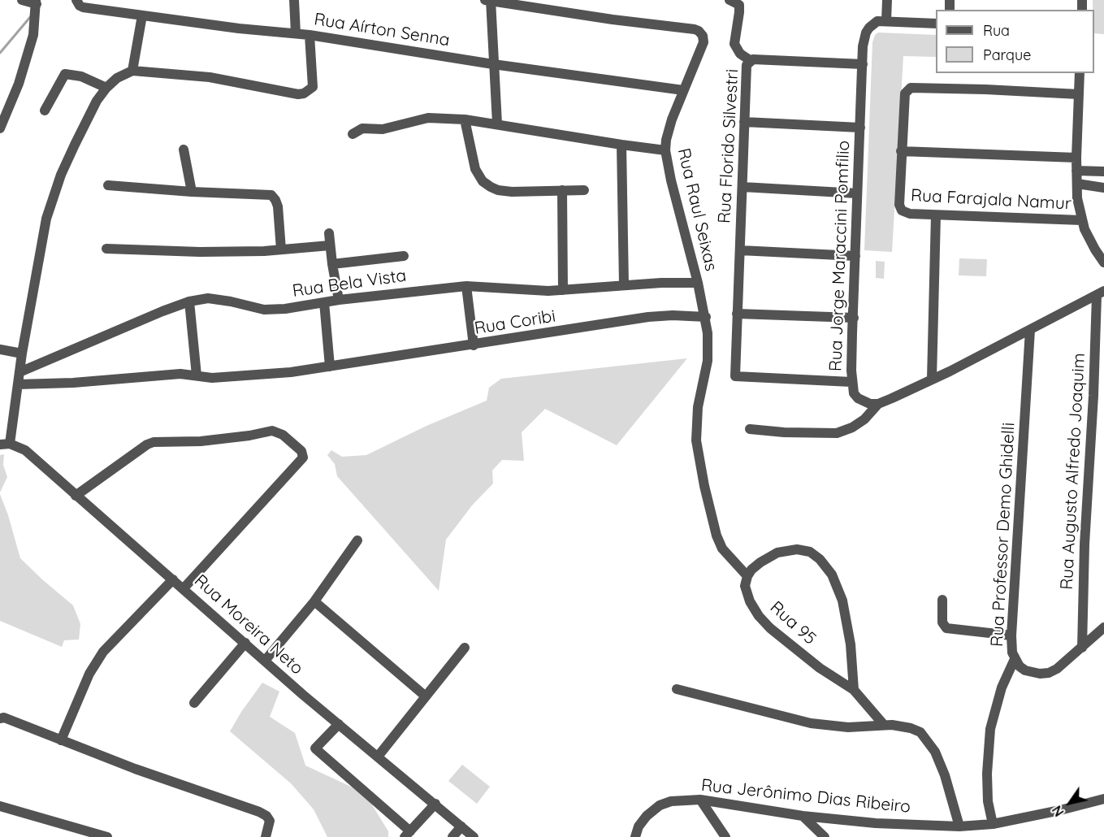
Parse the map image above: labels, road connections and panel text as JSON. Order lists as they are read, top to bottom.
{
  "streets": {
    "street": [
      "Rua Aírton Senna",
      "Rua Florido Silvestri",
      "Rua Farajala Namur",
      "Rua Raul Seixas",
      "Rua Jorge Maraccini Pomfilio",
      "Rua Bela Vista",
      "Rua Coribi",
      "Rua Augusto Alfredo Joaquim",
      "Rua Professor Demo Ghidelli",
      "Rua 95",
      "Rua Moreira Neto",
      "Rua Jerônimo Dias Ribeiro"
    ]
  },
  "crossings": [
    ["Rua Aírton Senna", "Rua Raul Seixas"],
    ["Rua Florido Silvestri", "Rua Jorge Maraccini Pomfilio"],
    ["Rua Raul Seixas", "Rua Bela Vista"],
    ["Rua Raul Seixas", "Rua Coribi"],
    ["Rua Raul Seixas", "Rua 95"],
    ["Rua Augusto Alfredo Joaquim", "Rua Professor Demo Ghidelli"]
  ],
  "legend": ["Rua", "Parque"],
  "north": "bottom left"
}
